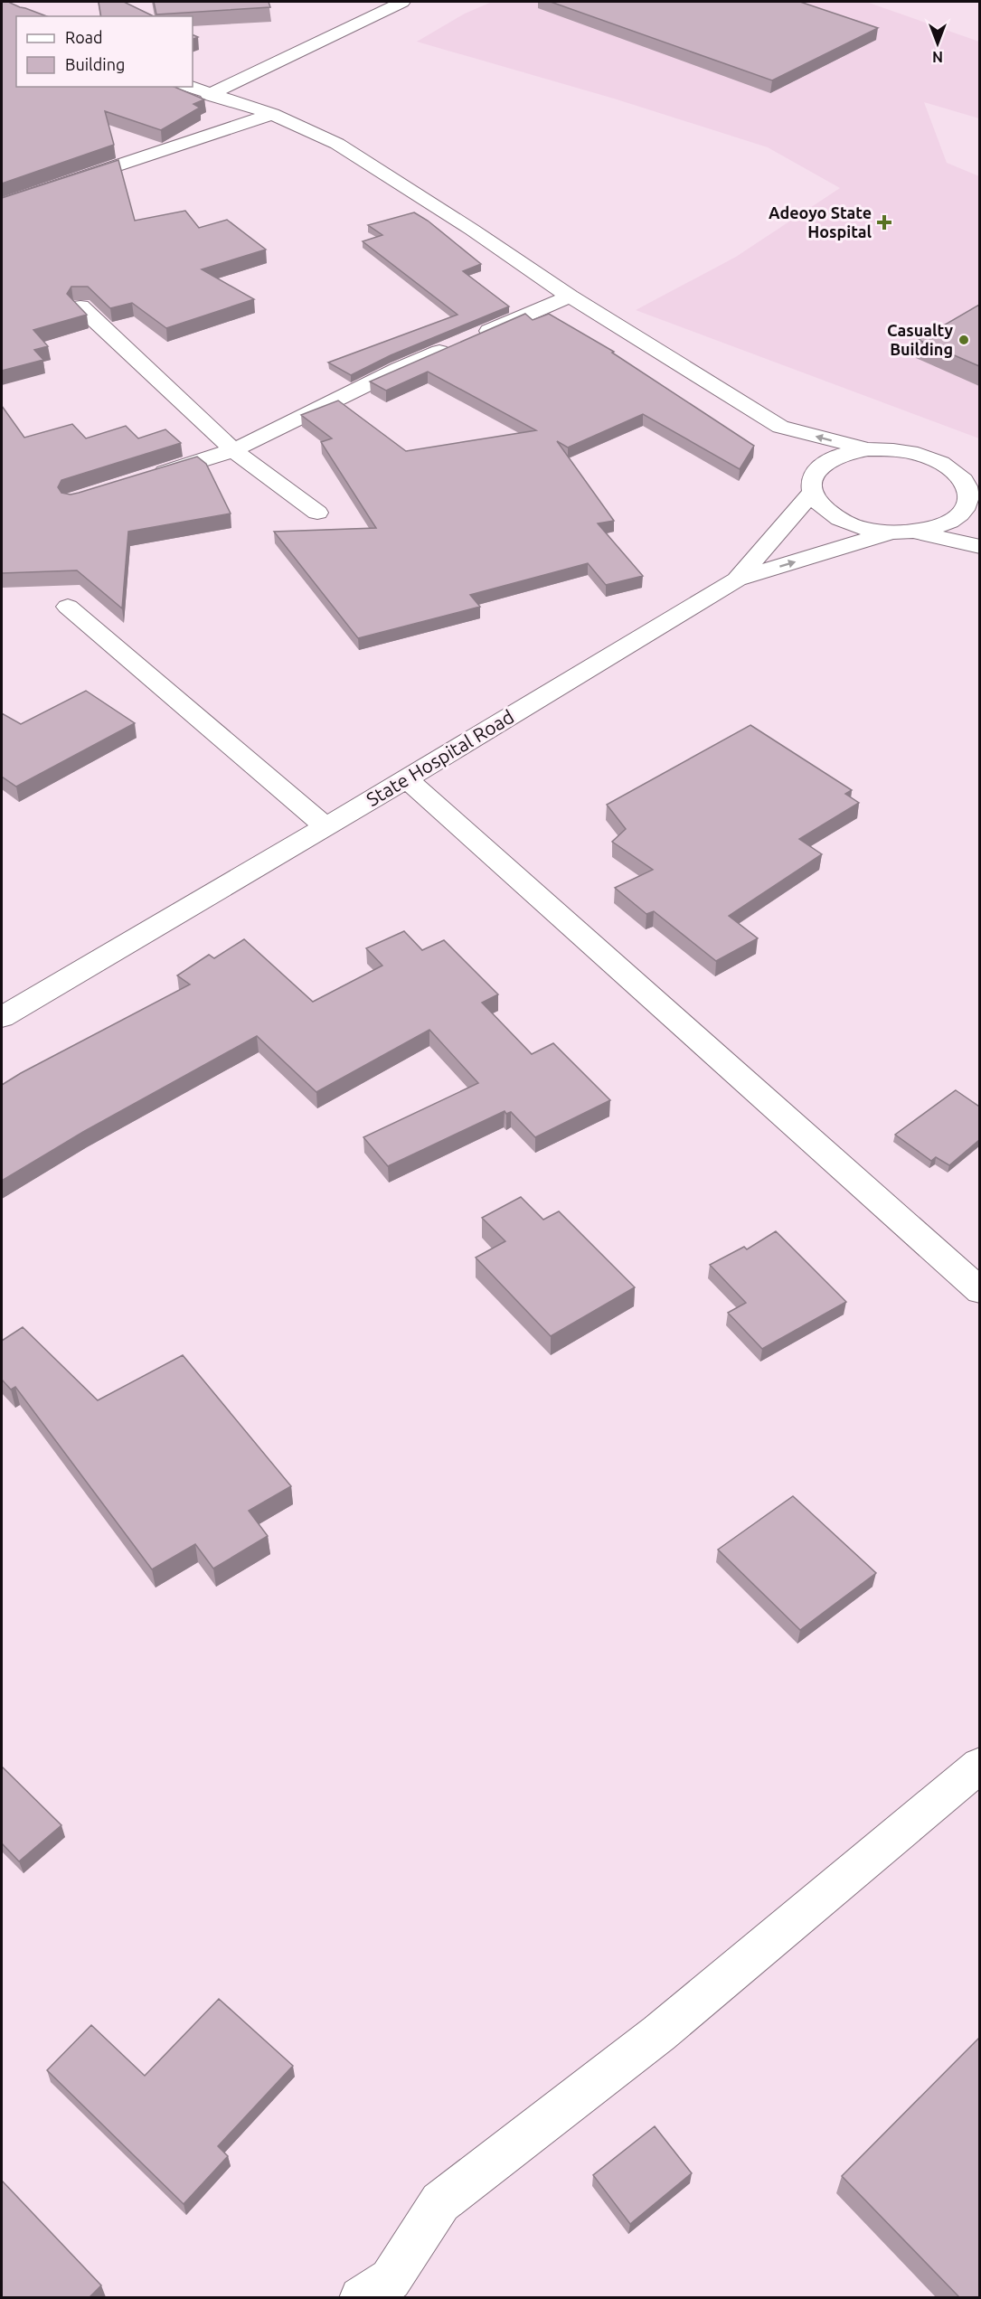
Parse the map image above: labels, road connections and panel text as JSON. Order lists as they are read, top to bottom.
{
  "streets": {
    "street": ["State Hospital Road"]
  },
  "places": {
    "health": ["Adeoyo State Hospital"],
    "other": ["Casualty Building"]
  },
  "legend": ["Road", "Building"],
  "north": "bottom"
}
